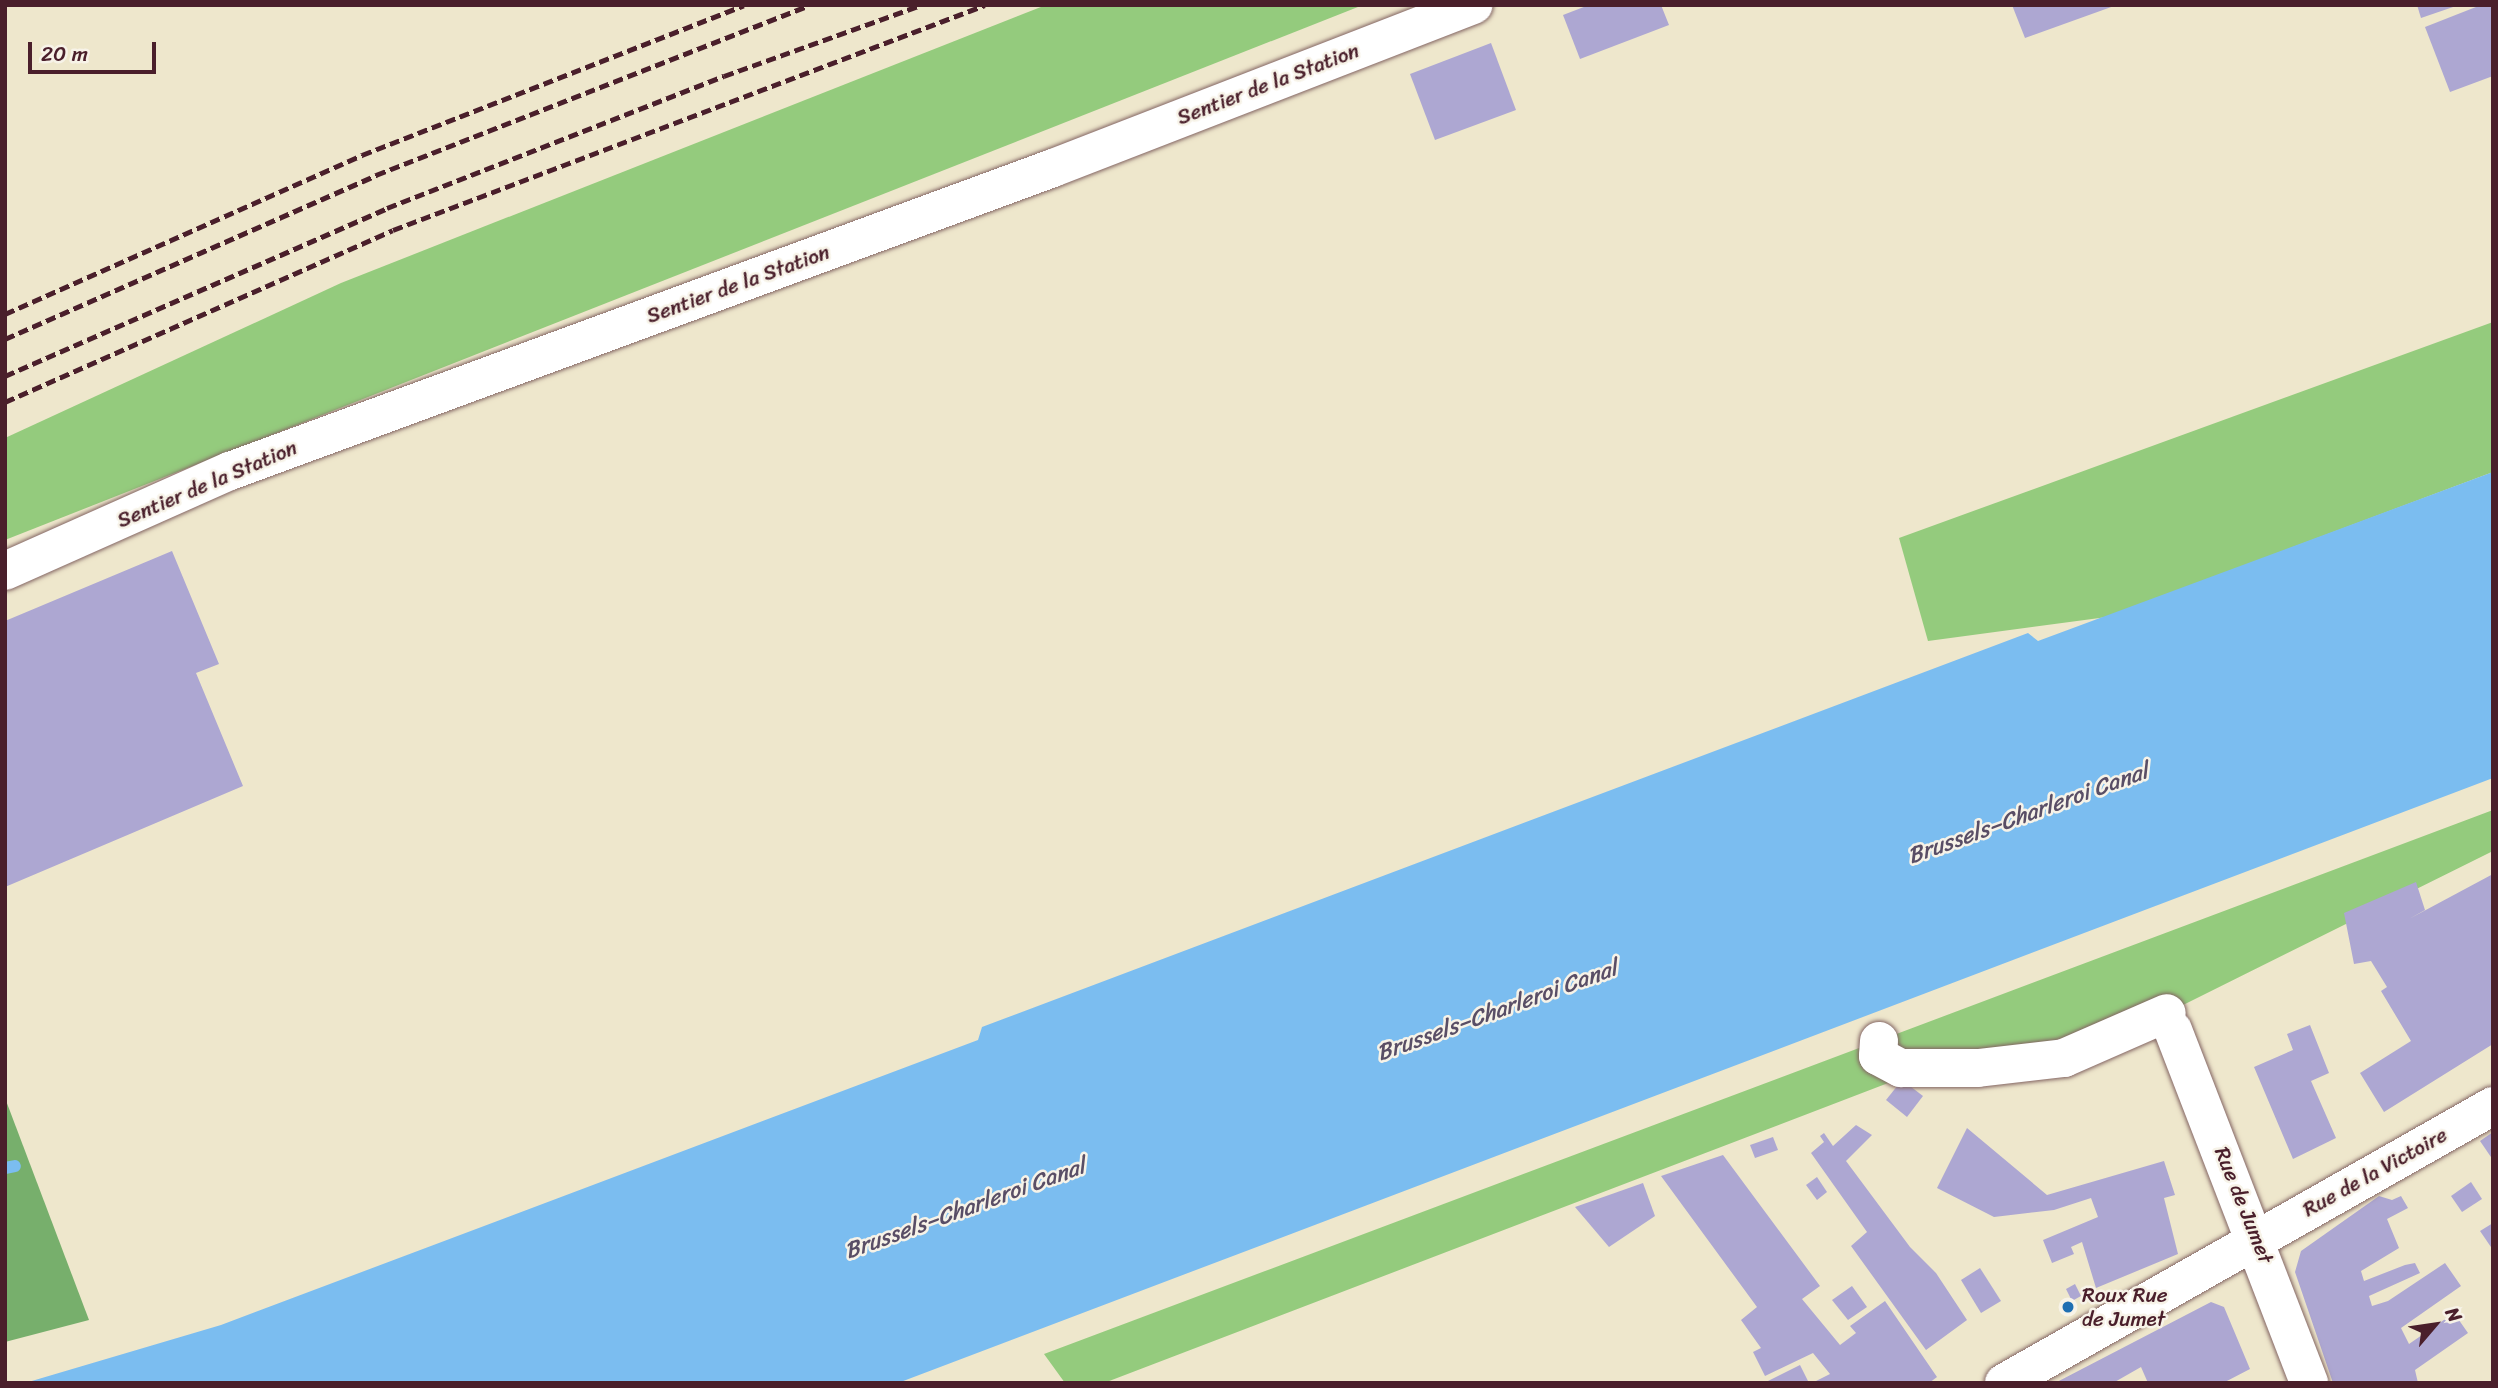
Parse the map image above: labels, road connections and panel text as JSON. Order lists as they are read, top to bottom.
{
  "streets": {
    "street": ["Sentier de la Station", "Rue de la Victoire", "Rue de Jumet"]
  },
  "crossings": [
    ["Rue de la Victoire", "Rue de Jumet"]
  ],
  "water": ["Brussels–Charleroi Canal"],
  "places": ["Roux Rue de Jumet"],
  "scale_bar": "20 m",
  "north": "top right"
}
